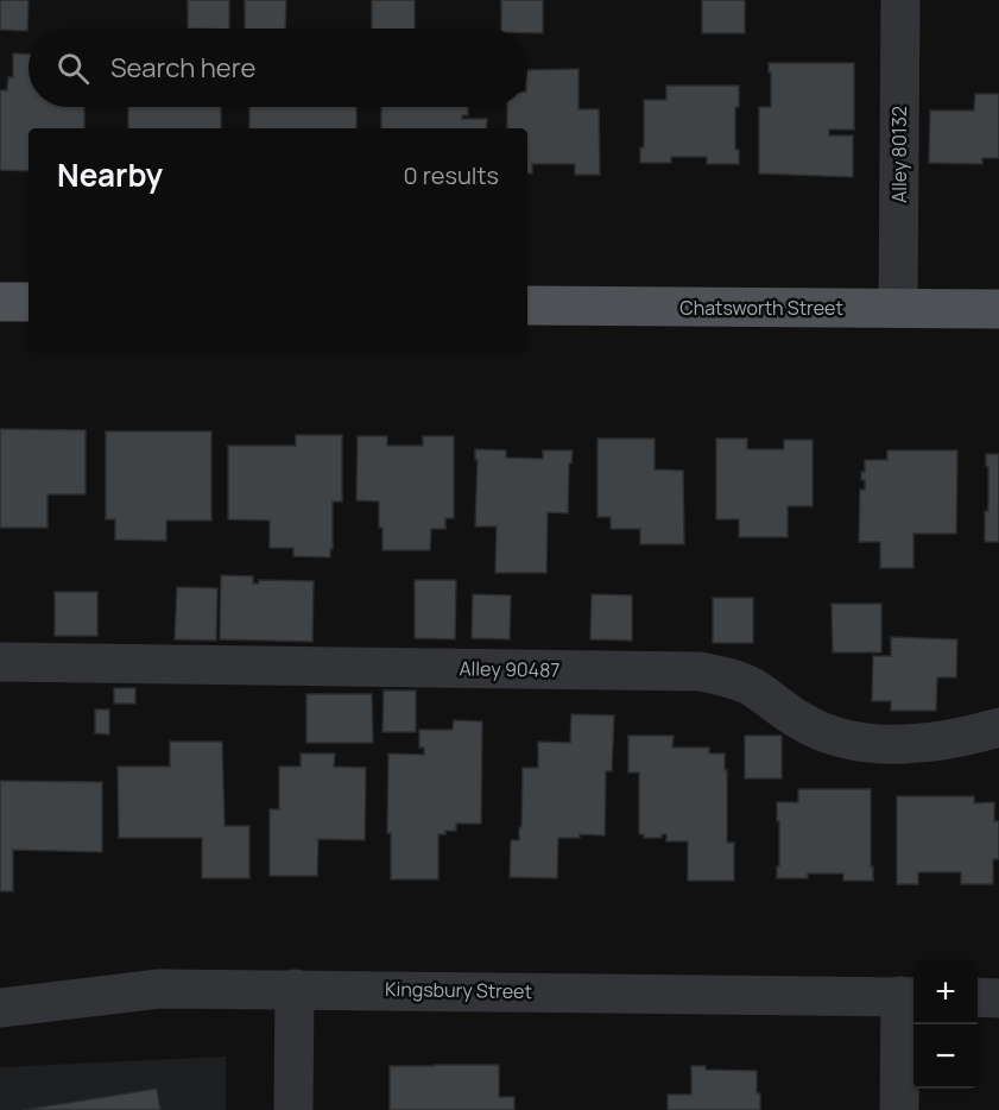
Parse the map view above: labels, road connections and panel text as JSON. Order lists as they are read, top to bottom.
{
  "streets": {
    "main road": ["Chatsworth Street"],
    "street": ["Alley 80132", "Alley 90487", "Kingsbury Street"]
  },
  "crossings": [
    ["Alley 80132", "Chatsworth Street"]
  ],
  "page": {
    "search": "Search here",
    "heading": ["Nearby", "0 results"],
    "map_buttons": ["+", "−"]
  }
}
